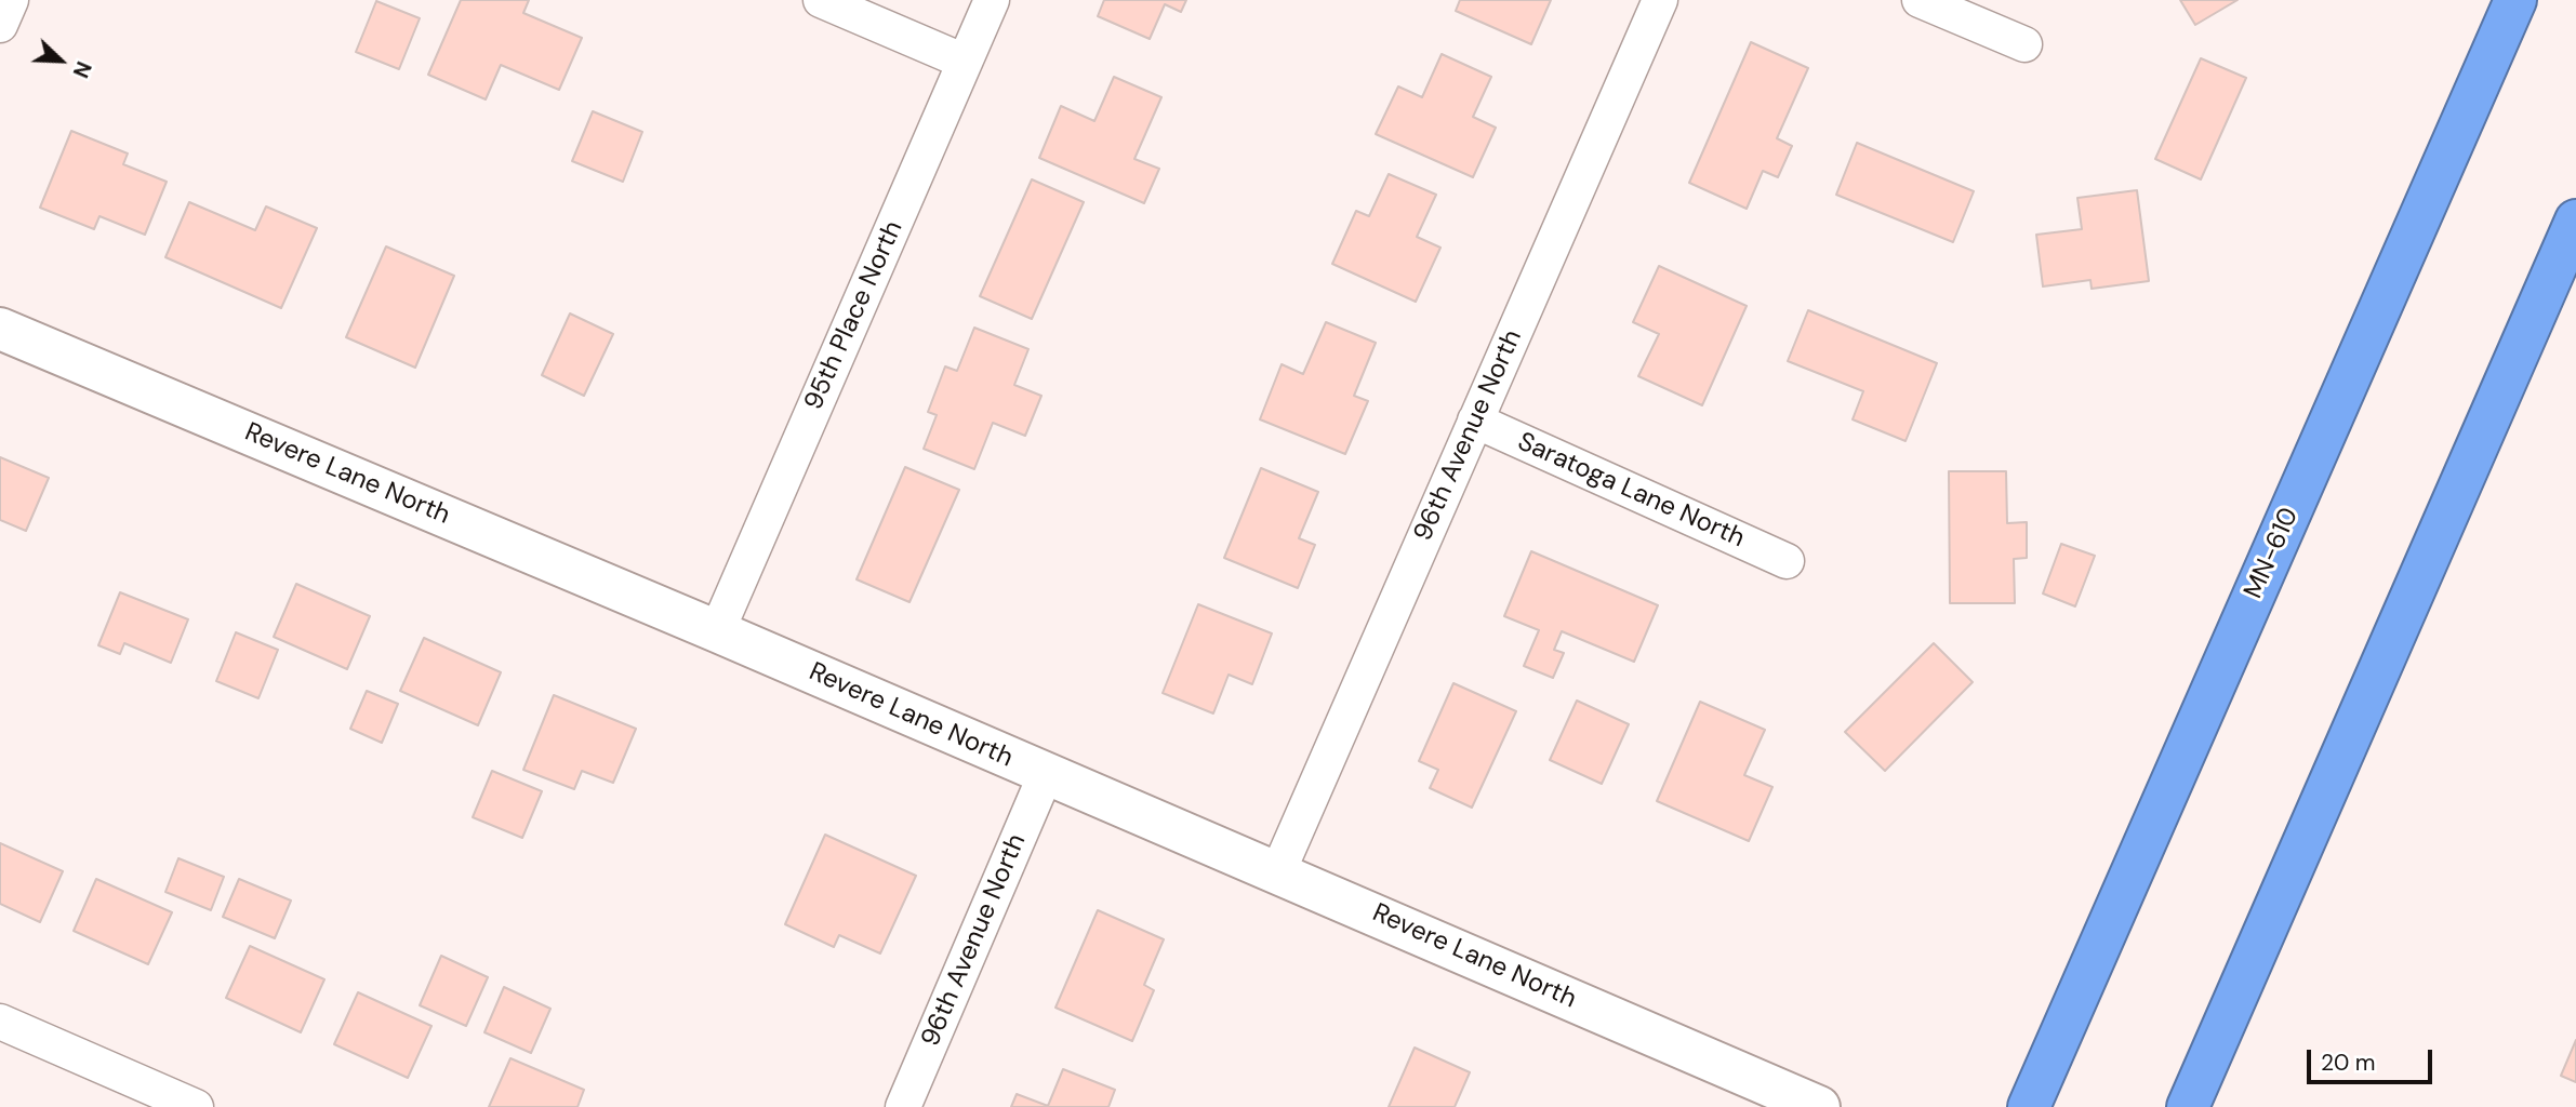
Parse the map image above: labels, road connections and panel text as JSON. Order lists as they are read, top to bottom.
{
  "streets": {
    "highway": ["MN-610"],
    "street": [
      "95th Place North",
      "96th Avenue North",
      "Revere Lane North",
      "Saratoga Lane North"
    ]
  },
  "crossings": [
    ["95th Place North", "Revere Lane North"],
    ["96th Avenue North", "Revere Lane North"],
    ["96th Avenue North", "Saratoga Lane North"]
  ],
  "scale_bar": "20 m",
  "north": "bottom right"
}
